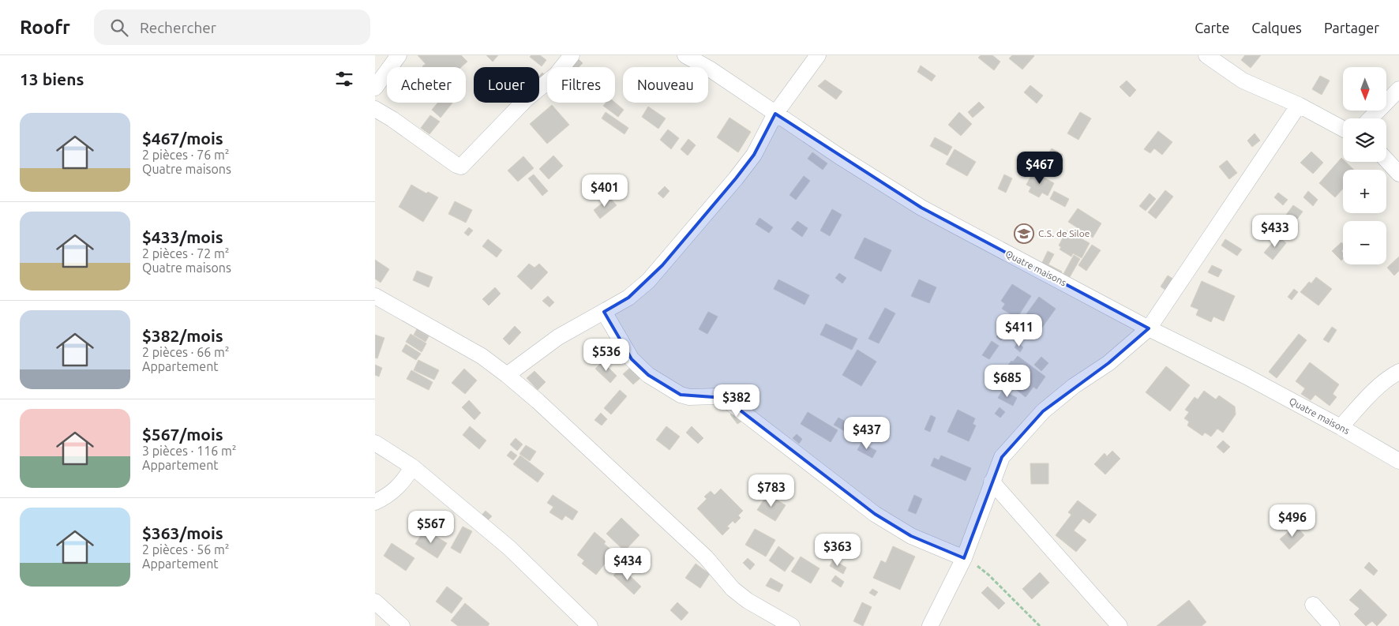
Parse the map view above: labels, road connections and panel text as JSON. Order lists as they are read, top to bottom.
{
  "streets": {
    "street": ["Quatre maisons"]
  },
  "places": {
    "school or university": ["C.S. de Siloe"]
  },
  "north": "bottom",
  "page": {
    "header": "Roofr",
    "search": "Rechercher",
    "nav": ["Carte", "Calques", "Partager"],
    "heading": "13 biens",
    "map_buttons": ["+", "−"],
    "chip": [
      "Acheter",
      "Louer",
      "Filtres",
      "Nouveau"
    ],
    "list": [
      {
        "name": "$467/mois",
        "note": "2 pièces · 76 m² · Quatre maisons"
      },
      {
        "name": "$433/mois",
        "note": "2 pièces · 72 m² · Quatre maisons"
      },
      {
        "name": "$382/mois",
        "note": "2 pièces · 66 m² · Appartement"
      },
      {
        "name": "$567/mois",
        "note": "3 pièces · 116 m² · Appartement"
      },
      {
        "name": "$363/mois",
        "note": "2 pièces · 56 m² · Appartement"
      }
    ],
    "price": [
      "$467",
      "$401",
      "$433",
      "$411",
      "$536",
      "$685",
      "$382",
      "$437",
      "$783",
      "$496",
      "$567",
      "$363",
      "$434"
    ]
  }
}
